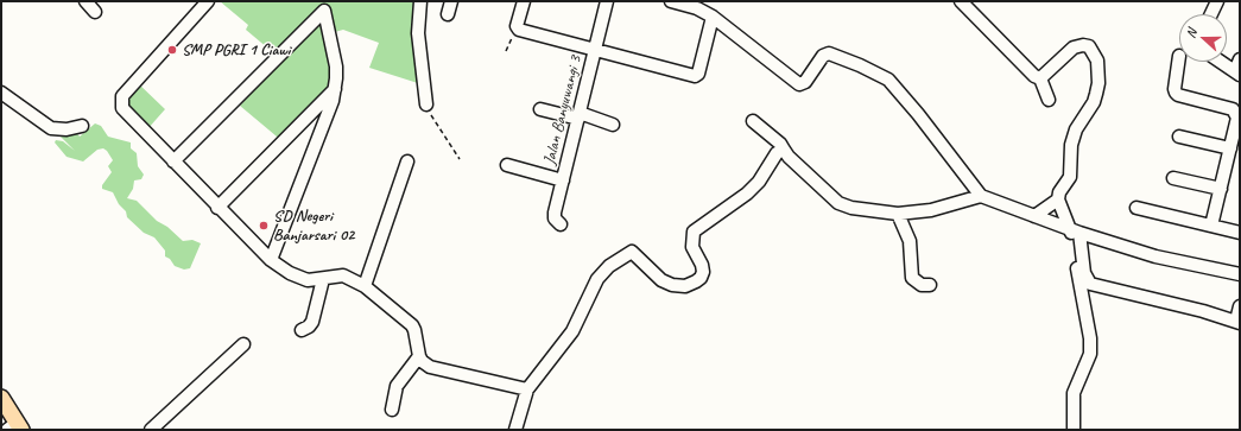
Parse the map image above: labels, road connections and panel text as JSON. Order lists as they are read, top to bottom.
{
  "streets": {
    "street": ["Jalan Banyuwangi 3"]
  },
  "places": ["SMP PGRI 1 Ciawi", "SD Negeri Banjarsari 02"],
  "north": "left"
}
